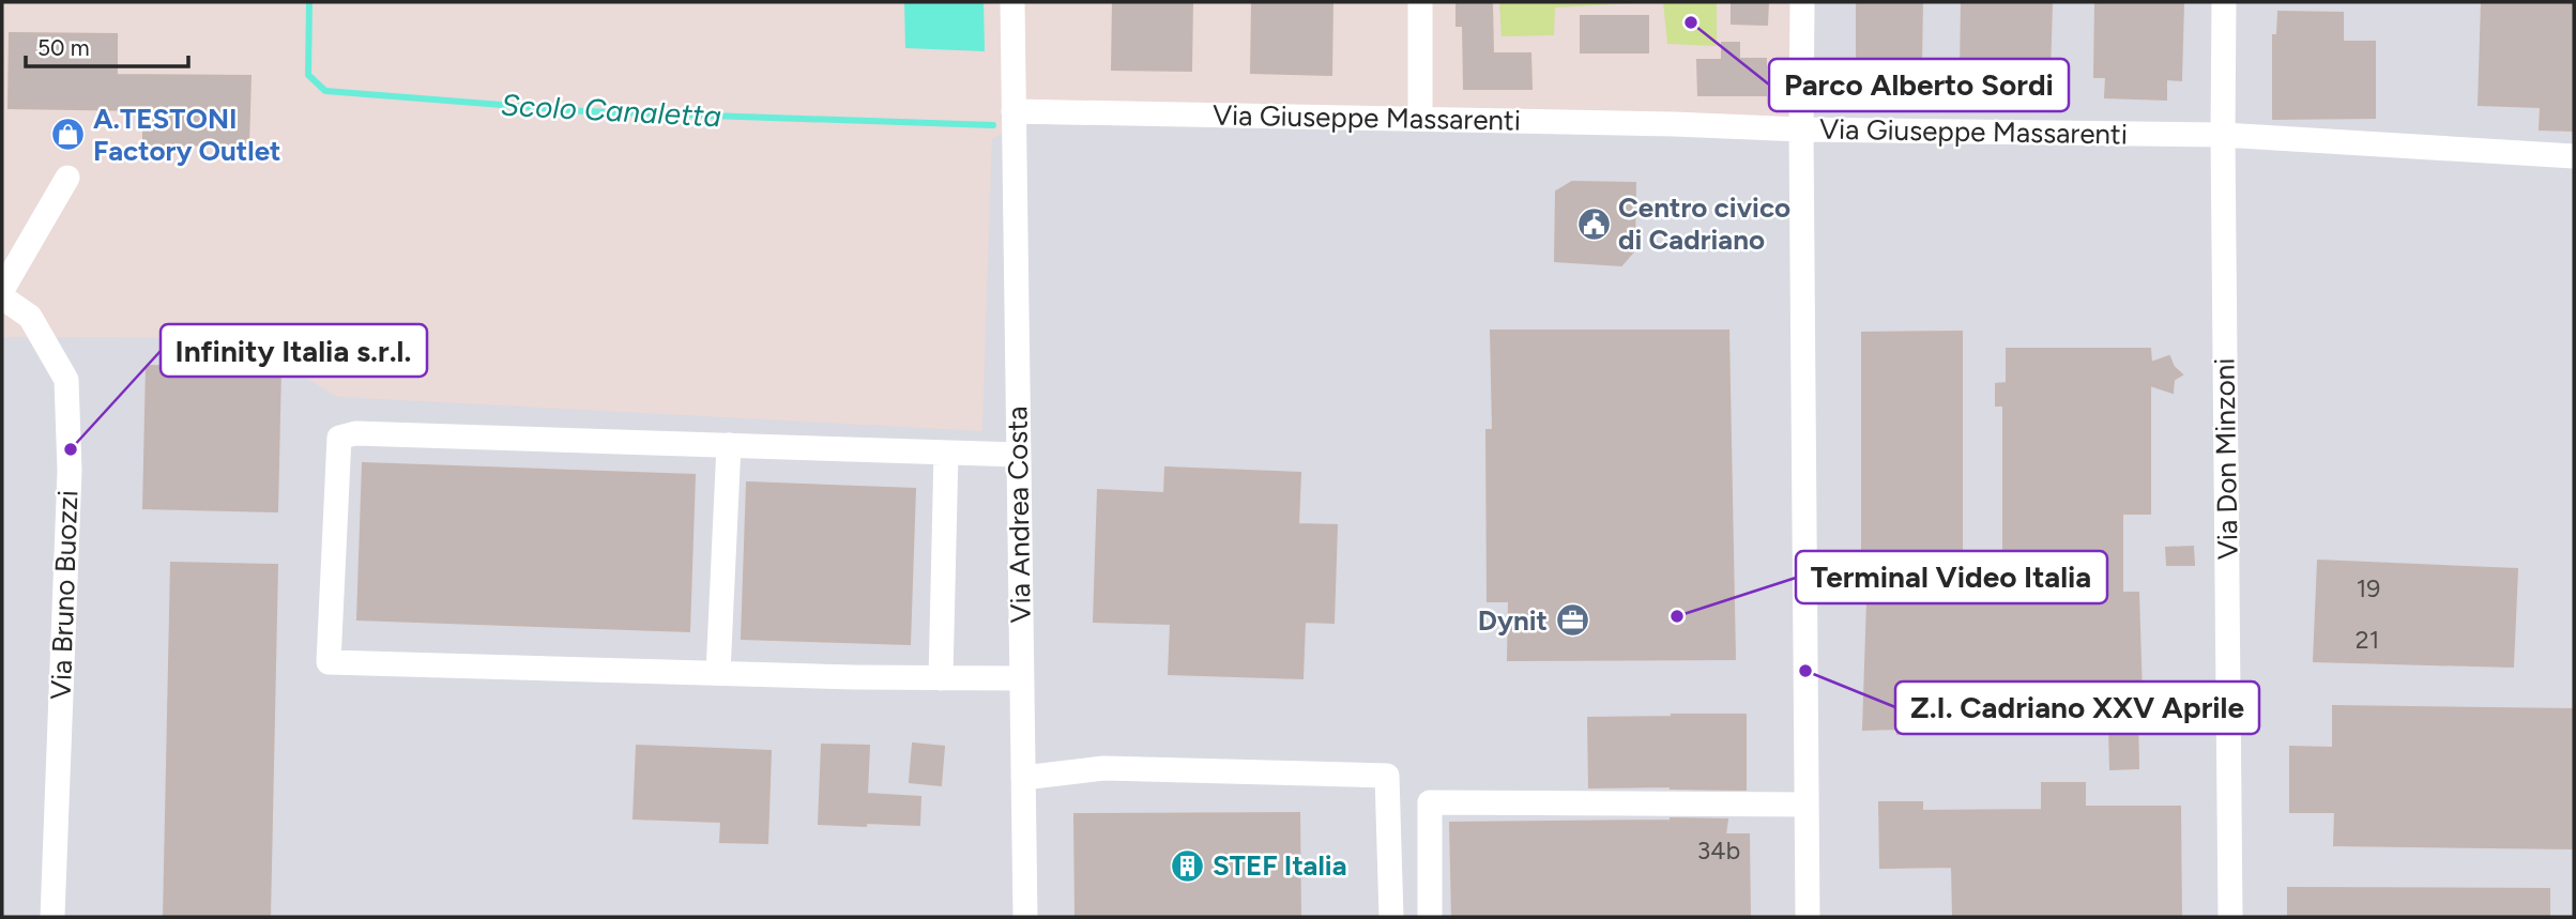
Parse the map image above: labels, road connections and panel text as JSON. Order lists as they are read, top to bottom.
{
  "streets": {
    "street": [
      "Via Giuseppe Massarenti",
      "Via Don Minzoni",
      "Via Andrea Costa",
      "Via Bruno Buozzi"
    ]
  },
  "crossings": [
    ["Via Giuseppe Massarenti", "Via Don Minzoni"],
    ["Via Giuseppe Massarenti", "Via Andrea Costa"]
  ],
  "water": ["Scolo Canaletta"],
  "places": {
    "other": [
      "Parco Alberto Sordi",
      "Infinity Italia s.r.l.",
      "Terminal Video Italia",
      "Z.I. Cadriano XXV Aprile"
    ],
    "shop": ["A.TESTONI Factory Outlet"],
    "public building": ["Centro civico di Cadriano"],
    "office": ["Dynit"],
    "building": ["STEF Italia"]
  },
  "house_numbers": ["19", "21", "34b"],
  "scale_bar": "50 m"
}
